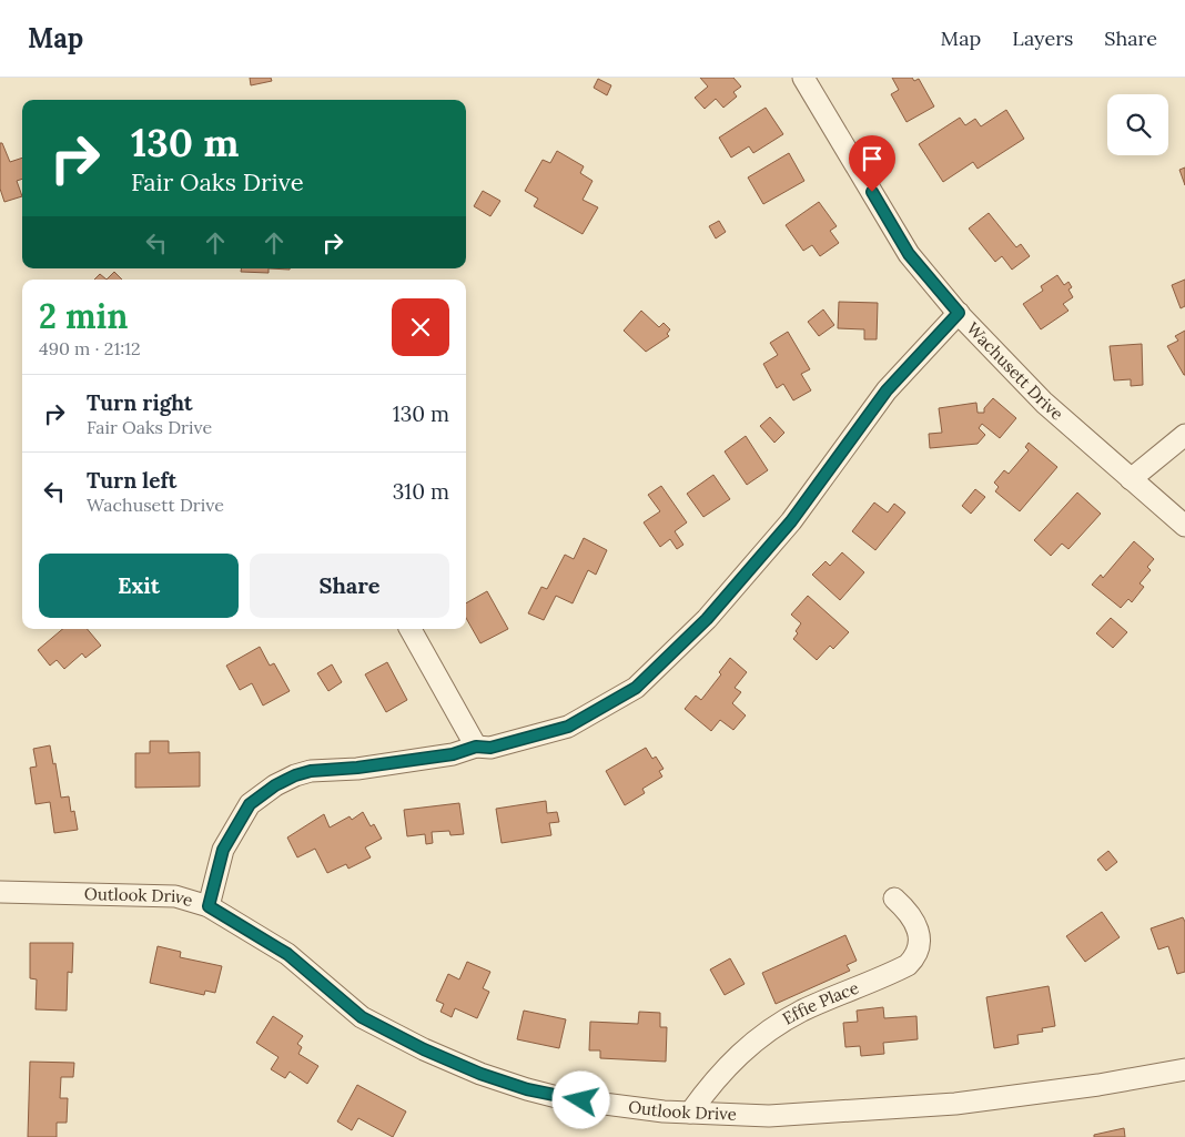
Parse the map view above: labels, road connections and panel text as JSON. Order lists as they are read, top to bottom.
{
  "streets": {
    "street": ["Wachusett Drive", "Outlook Drive", "Effie Place"]
  },
  "crossings": [
    ["Outlook Drive", "Effie Place"]
  ],
  "page": {
    "header": "Map",
    "nav": ["Map", "Layers", "Share"],
    "turn": ["130 m", "Fair Oaks Drive"],
    "heading": ["2 min", "490 m · 21:12"],
    "list": [
      {
        "name": "Turn right",
        "note": "Fair Oaks Drive",
        "value": "130 m"
      },
      {
        "name": "Turn left",
        "note": "Wachusett Drive",
        "value": "310 m"
      }
    ],
    "buttons": ["Exit", "Share"]
  }
}
